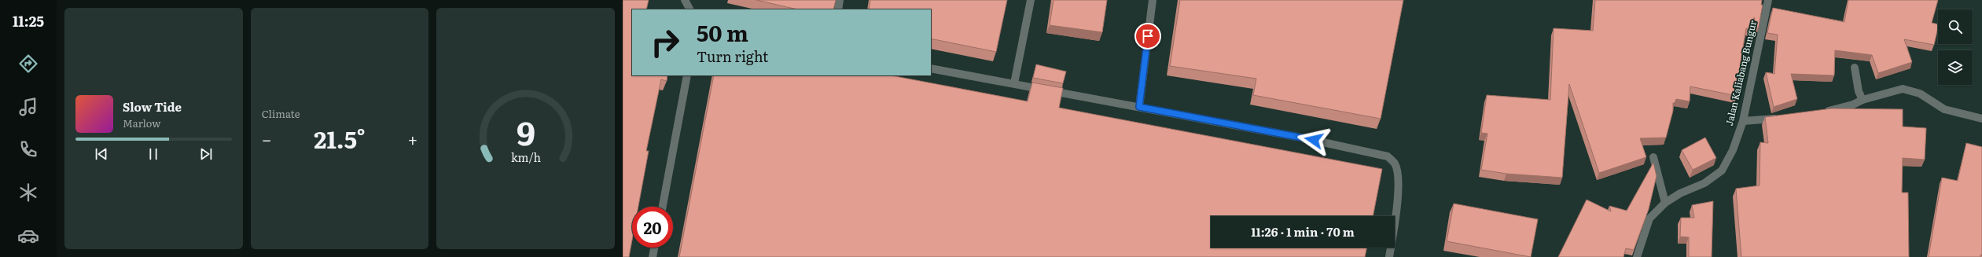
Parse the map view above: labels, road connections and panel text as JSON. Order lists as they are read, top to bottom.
{
  "streets": {
    "street": ["Jalan Kaliabang Bungur"]
  },
  "page": {
    "tabs": "11:25",
    "tile": "Climate",
    "turn": ["50 m", "Turn right"],
    "song": ["Slow Tide", "Marlow"],
    "heat": ["−", "21.5°", "+"],
    "limit": "20",
    "trip": "11:26 · 1 min · 70 m",
    "gauge": ["9", "km/h"]
  }
}
